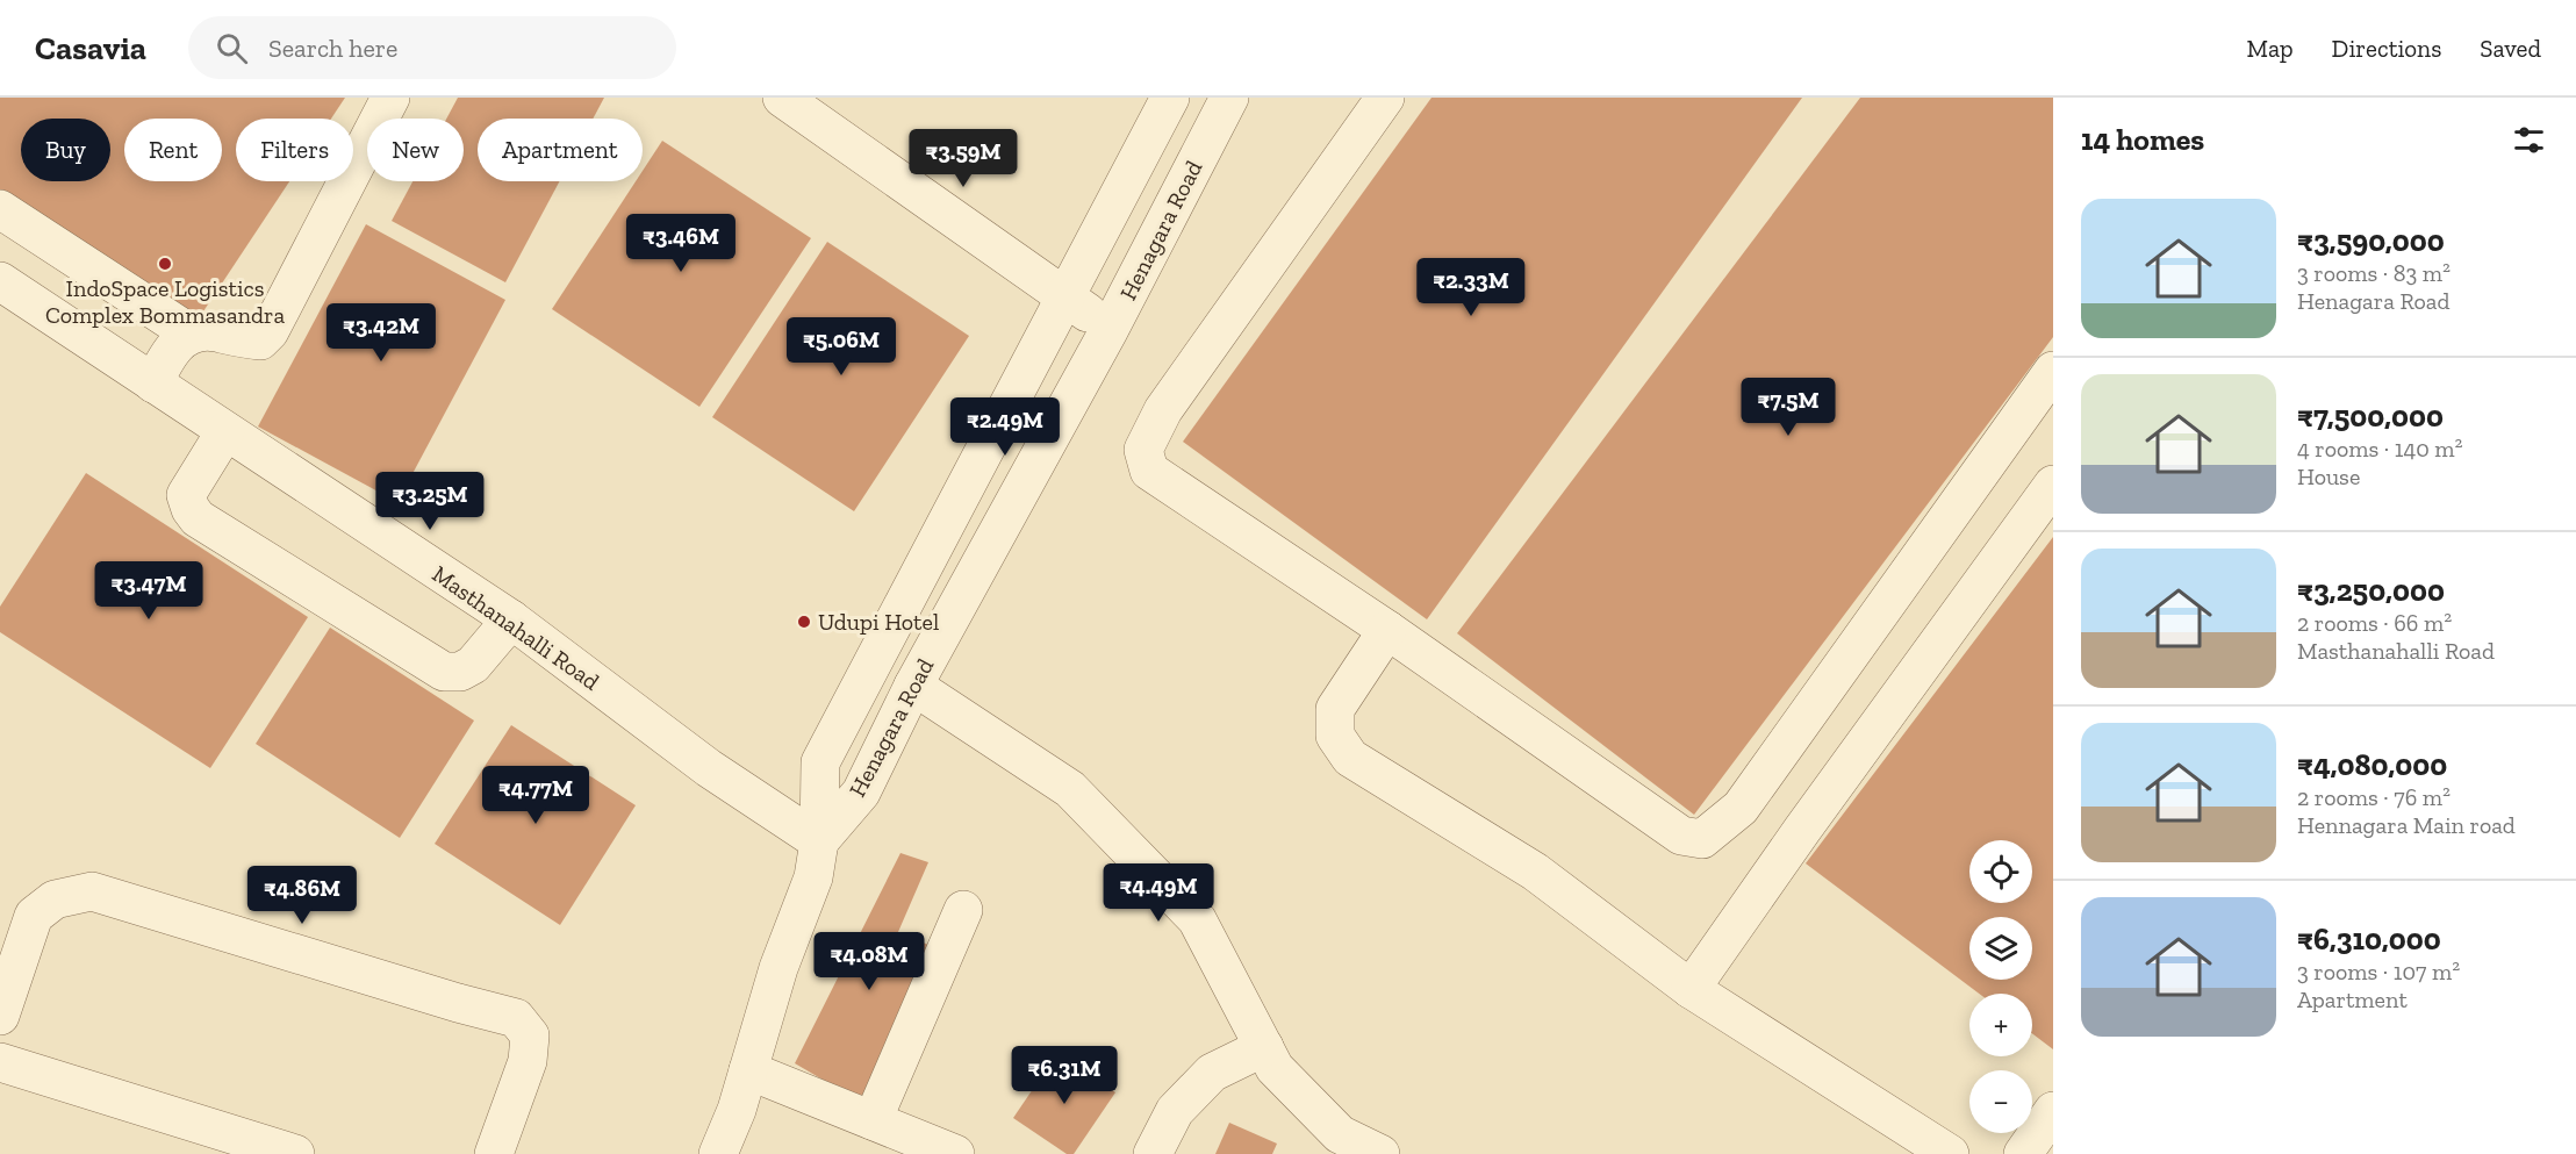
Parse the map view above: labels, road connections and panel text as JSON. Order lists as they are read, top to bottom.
{
  "streets": {
    "street": ["Henagara Road", "Masthanahalli Road"]
  },
  "crossings": [
    ["Henagara Road", "Masthanahalli Road"]
  ],
  "places": ["IndoSpace Logistics Complex Bommasandra", "Udupi Hotel"],
  "page": {
    "header": "Casavia",
    "search": "Search here",
    "nav": ["Map", "Directions", "Saved"],
    "heading": "14 homes",
    "chip": [
      "Buy",
      "Rent",
      "Filters",
      "New",
      "Apartment"
    ],
    "price": [
      "₹3.59M",
      "₹3.46M",
      "₹2.33M",
      "₹3.42M",
      "₹5.06M",
      "₹7.5M",
      "₹2.49M",
      "₹3.25M",
      "₹3.47M",
      "₹4.77M",
      "₹4.49M",
      "₹4.86M",
      "₹4.08M",
      "₹6.31M"
    ],
    "list": [
      {
        "name": "₹3,590,000",
        "note": "3 rooms · 83 m² · Henagara Road"
      },
      {
        "name": "₹7,500,000",
        "note": "4 rooms · 140 m² · House"
      },
      {
        "name": "₹3,250,000",
        "note": "2 rooms · 66 m² · Masthanahalli Road"
      },
      {
        "name": "₹4,080,000",
        "note": "2 rooms · 76 m² · Hennagara Main road"
      },
      {
        "name": "₹6,310,000",
        "note": "3 rooms · 107 m² · Apartment"
      }
    ],
    "map_buttons": ["+", "−"]
  }
}
